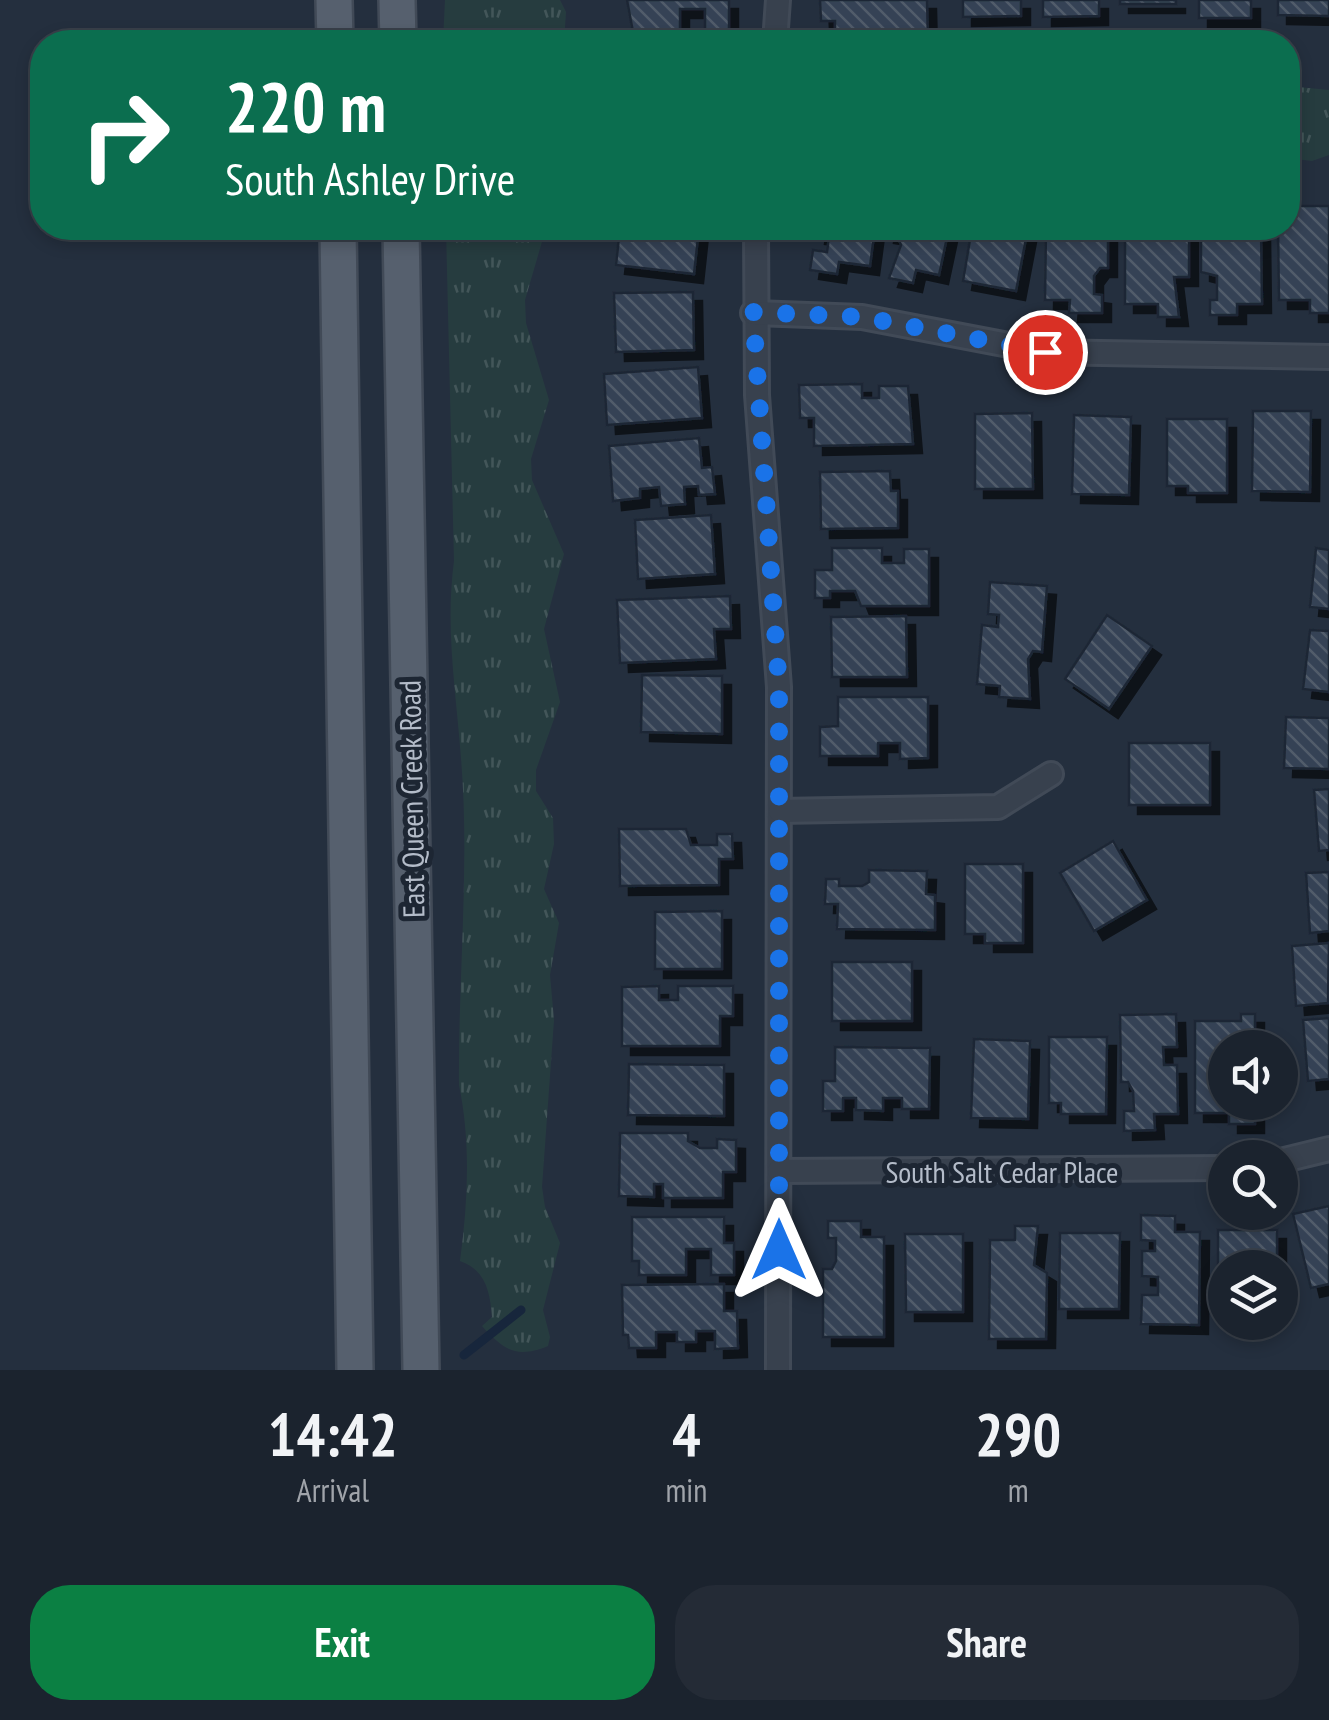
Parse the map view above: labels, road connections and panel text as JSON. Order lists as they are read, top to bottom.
{
  "streets": {
    "main road": ["East Queen Creek Road"],
    "street": ["South Salt Cedar Place"]
  },
  "page": {
    "turn": ["220 m", "South Ashley Drive"],
    "eta": [
      "14:42",
      "Arrival",
      "4",
      "min",
      "290",
      "m"
    ],
    "buttons": ["Exit", "Share"]
  }
}
